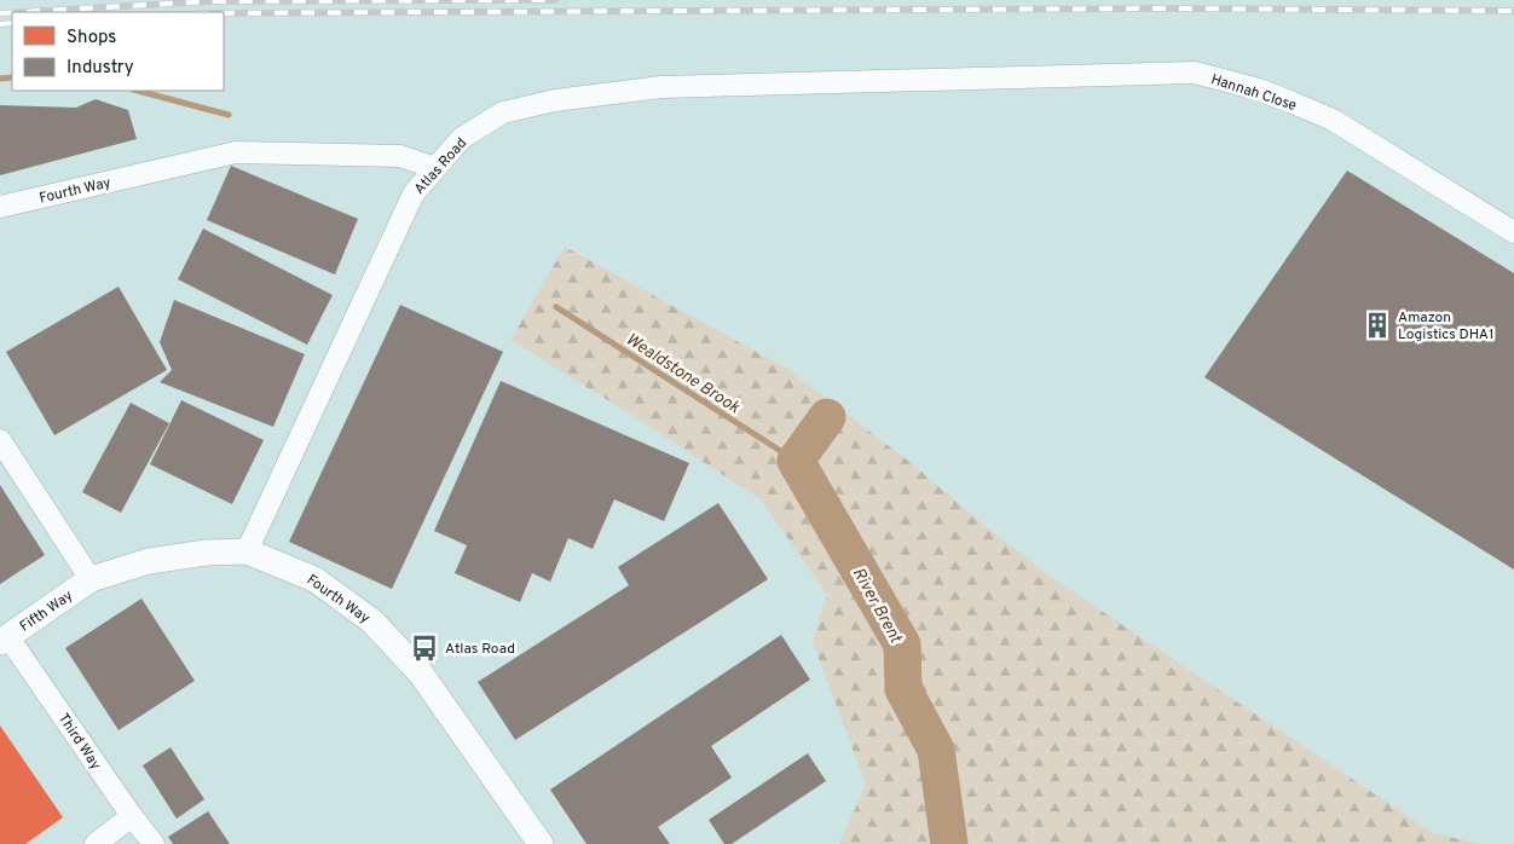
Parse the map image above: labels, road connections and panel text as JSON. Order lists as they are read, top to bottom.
{
  "streets": {
    "main road": ["Fourth Way", "Fifth Way"],
    "street": ["Hannah Close", "Atlas Road", "Third Way"]
  },
  "crossings": [
    ["Hannah Close", "Atlas Road"],
    ["Atlas Road", "Fourth Way"],
    ["Fourth Way", "Fifth Way"],
    ["Fifth Way", "Third Way"]
  ],
  "water": ["Wealdstone Brook", "River Brent"],
  "places": {
    "building": ["Amazon Logistics DHA1"],
    "bus stop": ["Atlas Road"]
  },
  "legend": ["Shops", "Industry"]
}
